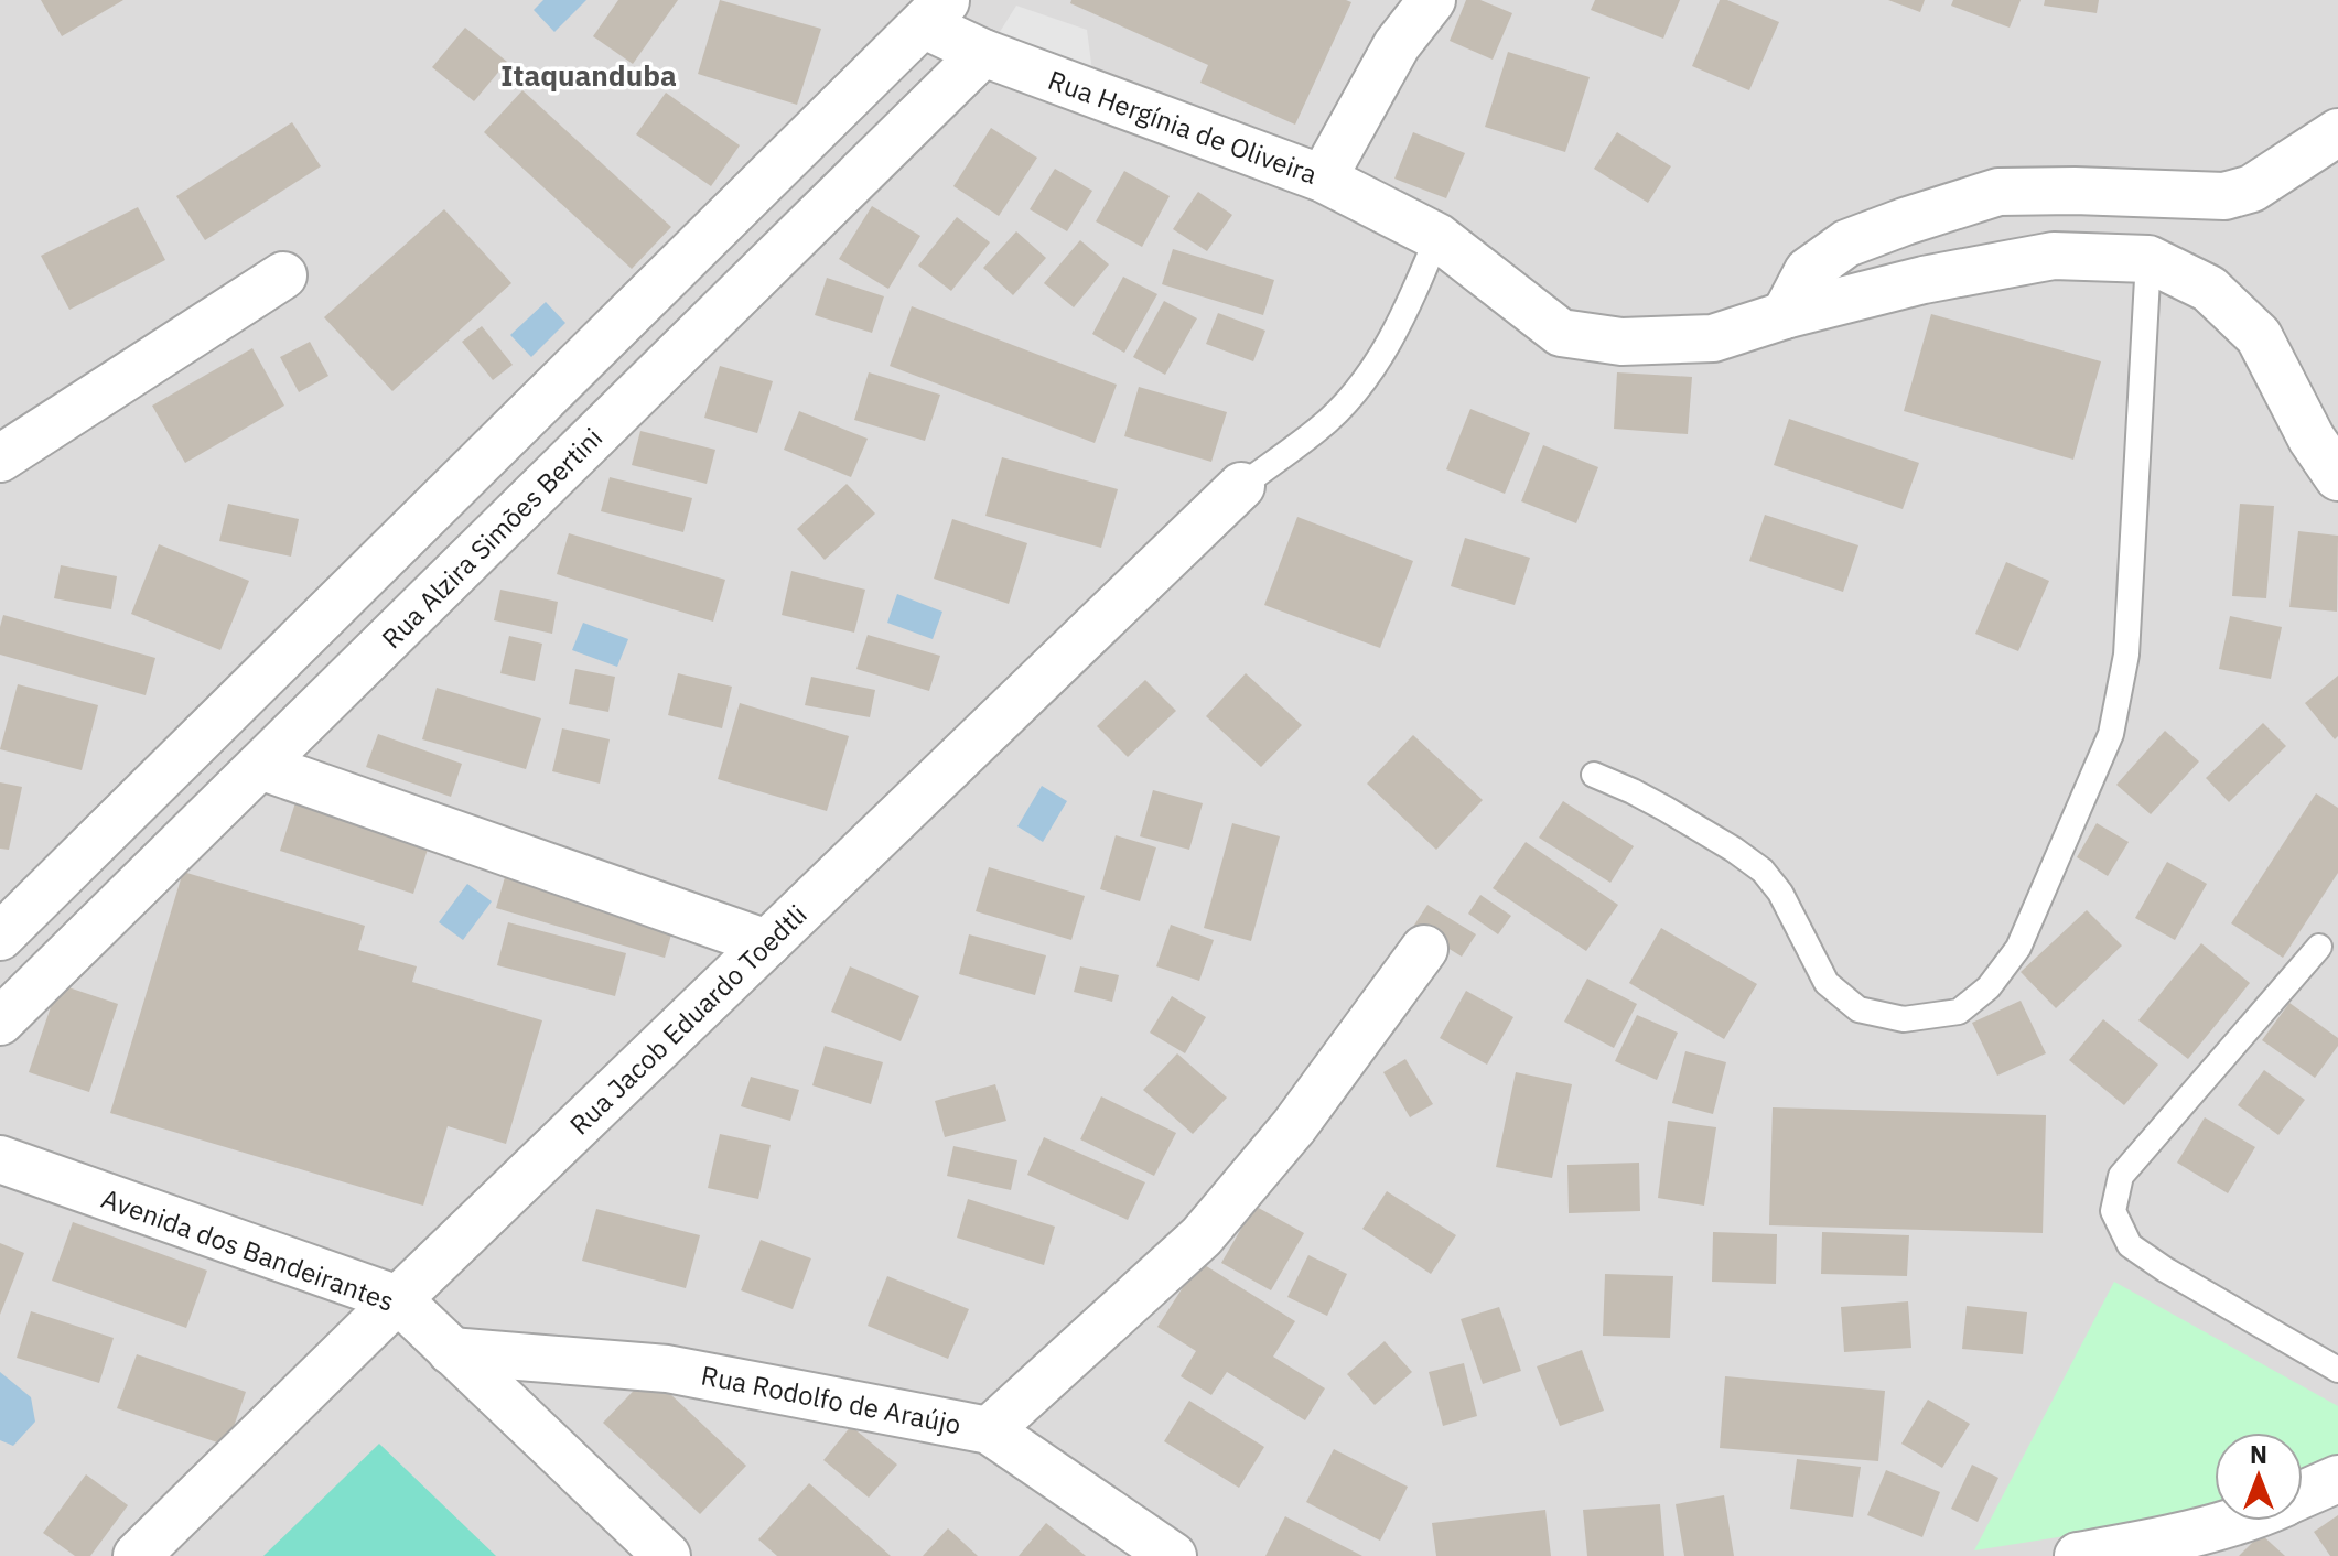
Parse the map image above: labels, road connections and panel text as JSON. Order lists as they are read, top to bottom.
{
  "streets": {
    "street": [
      "Rua Hergínia de Oliveira",
      "Rua Alzira Simões Bertini",
      "Rua Jacob Eduardo Toedtli",
      "Avenida dos Bandeirantes",
      "Rua Rodolfo de Araújo"
    ]
  },
  "crossings": [
    ["Rua Hergínia de Oliveira", "Rua Alzira Simões Bertini"],
    ["Rua Jacob Eduardo Toedtli", "Avenida dos Bandeirantes"],
    ["Avenida dos Bandeirantes", "Rua Rodolfo de Araújo"]
  ],
  "districts": ["Itaquanduba"],
  "north": "top"
}
